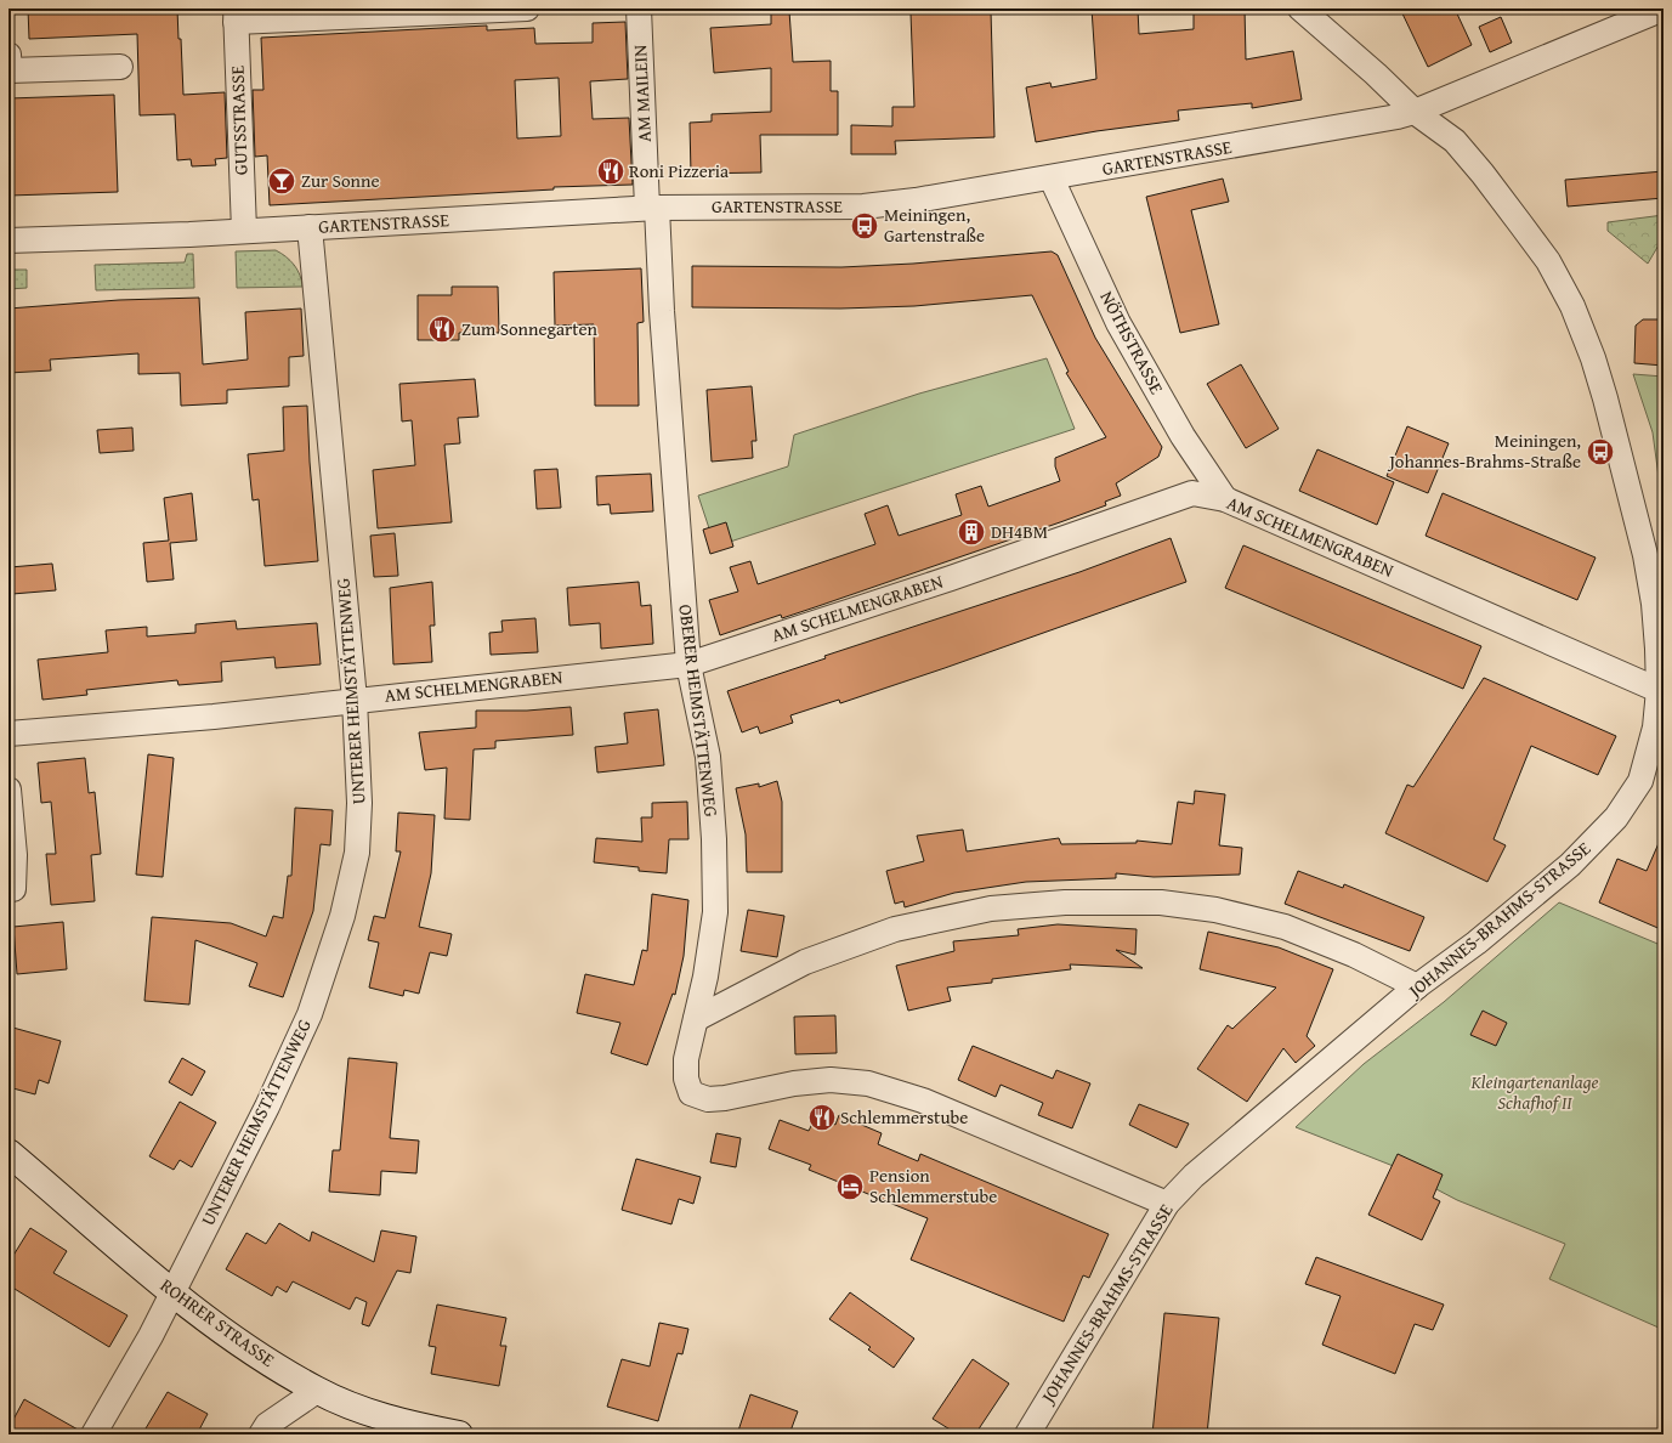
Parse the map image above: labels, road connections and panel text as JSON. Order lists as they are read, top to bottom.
{
  "streets": {
    "main road": ["ROHRER STRASSE"],
    "street": [
      "AM MAILEIN",
      "GUTSSTRASSE",
      "GARTENSTRASSE",
      "NÖTHSTRASSE",
      "AM SCHELMENGRABEN",
      "UNTERER HEIMSTÄTTENWEG",
      "OBERER HEIMSTÄTTENWEG",
      "JOHANNES-BRAHMS-STRASSE"
    ]
  },
  "crossings": [
    ["AM MAILEIN", "GARTENSTRASSE"],
    ["AM MAILEIN", "OBERER HEIMSTÄTTENWEG"],
    ["GUTSSTRASSE", "GARTENSTRASSE"],
    ["GARTENSTRASSE", "NÖTHSTRASSE"],
    ["GARTENSTRASSE", "UNTERER HEIMSTÄTTENWEG"],
    ["GARTENSTRASSE", "OBERER HEIMSTÄTTENWEG"],
    ["GARTENSTRASSE", "JOHANNES-BRAHMS-STRASSE"],
    ["NÖTHSTRASSE", "AM SCHELMENGRABEN"],
    ["AM SCHELMENGRABEN", "UNTERER HEIMSTÄTTENWEG"],
    ["AM SCHELMENGRABEN", "OBERER HEIMSTÄTTENWEG"],
    ["AM SCHELMENGRABEN", "JOHANNES-BRAHMS-STRASSE"],
    ["UNTERER HEIMSTÄTTENWEG", "ROHRER STRASSE"],
    ["OBERER HEIMSTÄTTENWEG", "JOHANNES-BRAHMS-STRASSE"]
  ],
  "parks": ["Kleingartenanlage Schafhof II"],
  "places": {
    "restaurant": ["Roni Pizzeria", "Zum Sonnegarten", "Schlemmerstube"],
    "bar": ["Zur Sonne"],
    "bus stop": ["Meiningen, Gartenstraße", "Meiningen, Johannes-Brahms-Straße"],
    "building": ["DH4BM"],
    "hotel": ["Pension Schlemmerstube"]
  }
}
